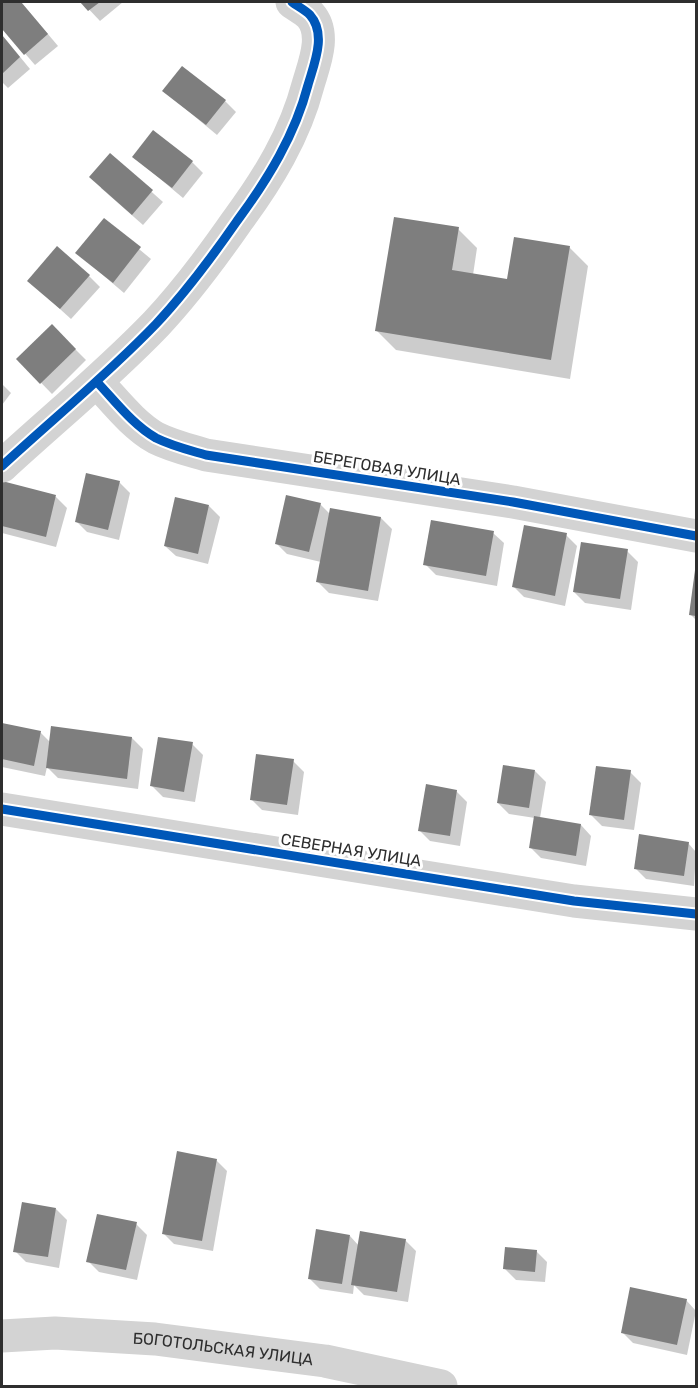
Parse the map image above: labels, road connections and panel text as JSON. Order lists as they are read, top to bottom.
{
  "streets": {
    "street": ["БЕРЕГОВАЯ УЛИЦА", "СЕВЕРНАЯ УЛИЦА", "БОГОТОЛЬСКАЯ УЛИЦА"]
  }
}
